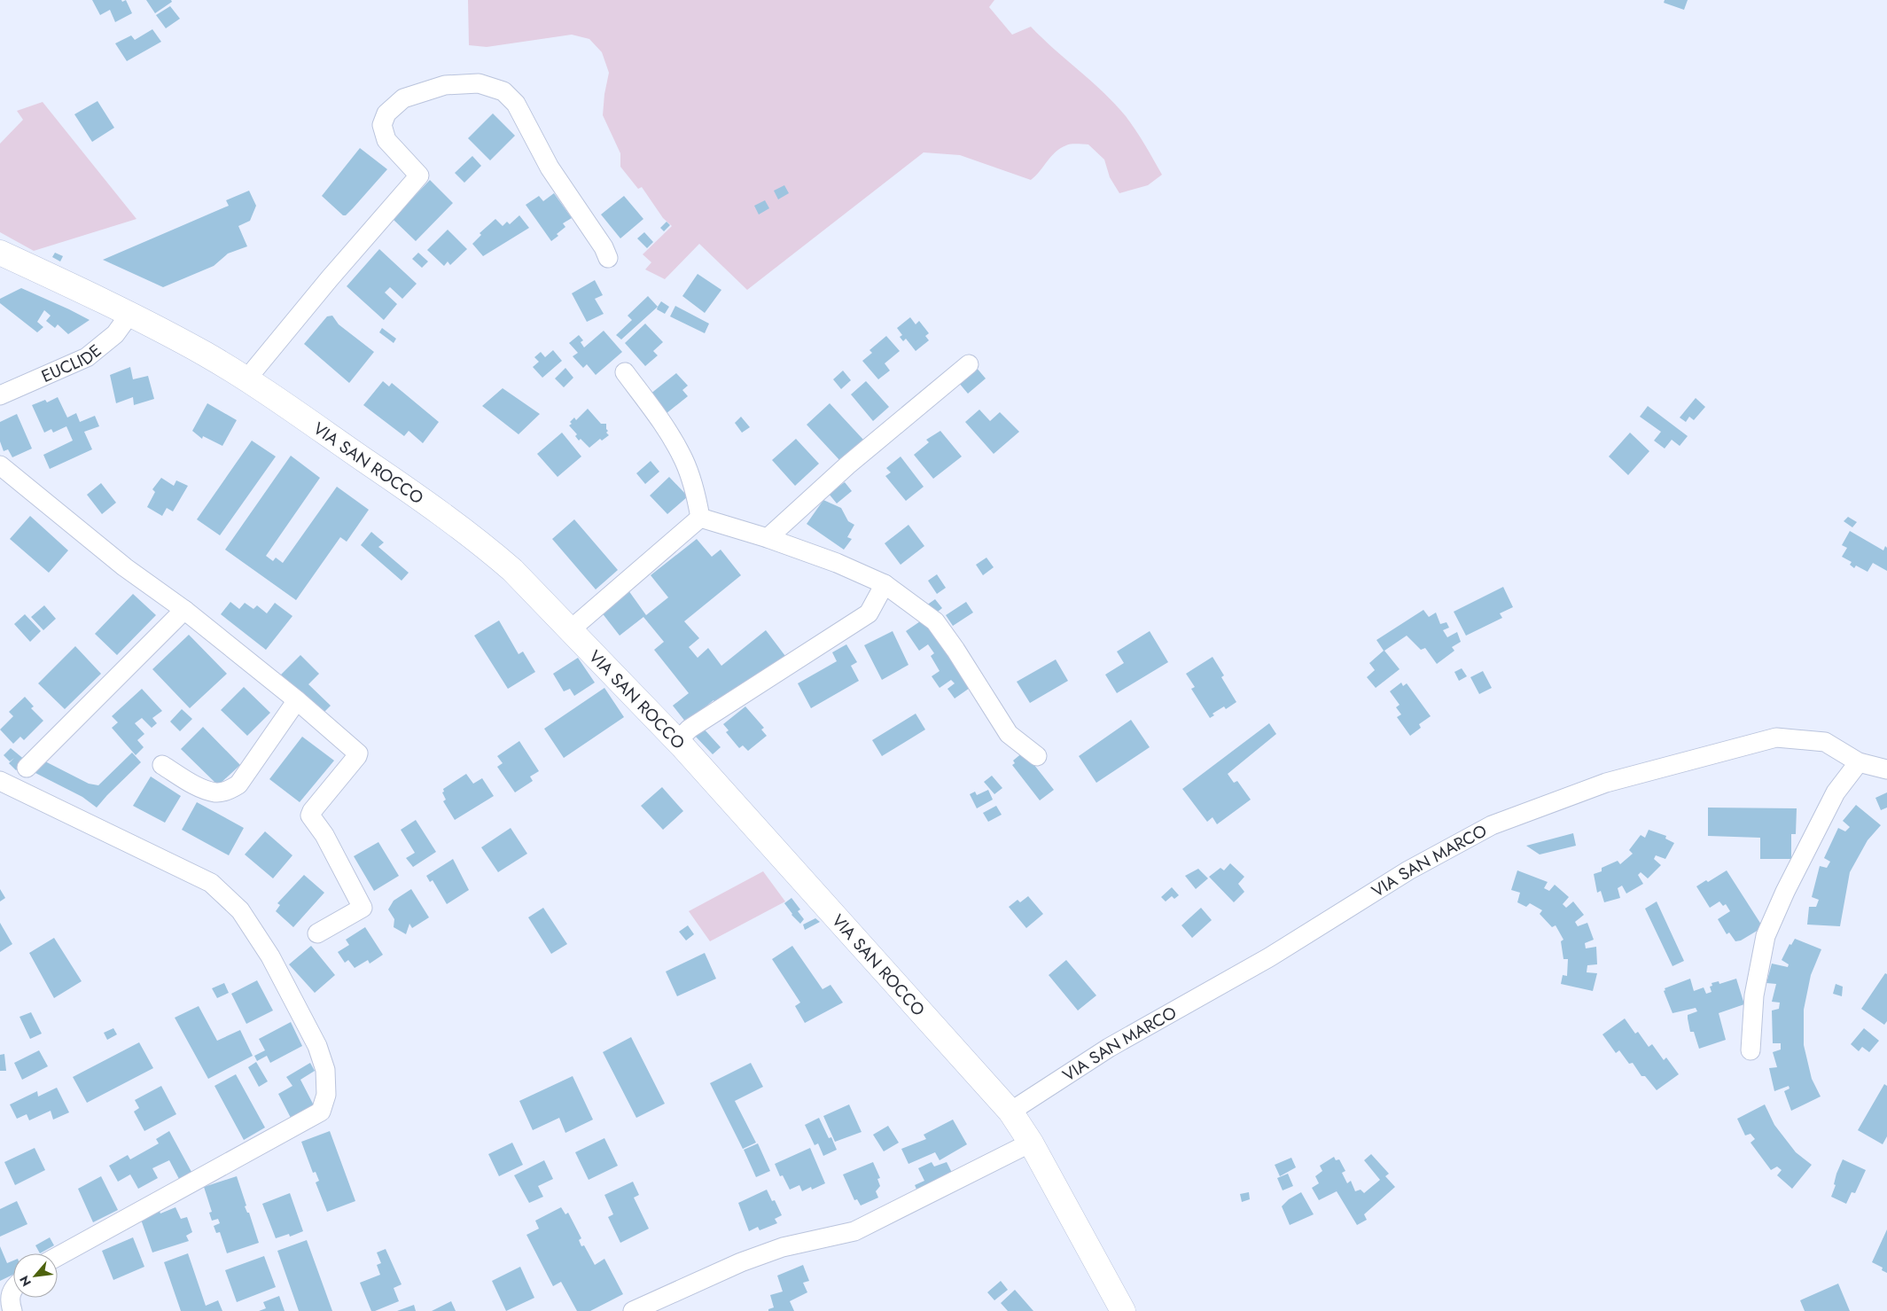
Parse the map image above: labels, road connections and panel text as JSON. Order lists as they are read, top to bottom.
{
  "streets": {
    "street": ["EUCLIDE", "VIA SAN ROCCO", "VIA SAN MARCO"]
  },
  "crossings": [
    ["EUCLIDE", "VIA SAN ROCCO"],
    ["VIA SAN ROCCO", "VIA SAN MARCO"]
  ],
  "north": "bottom left"
}
